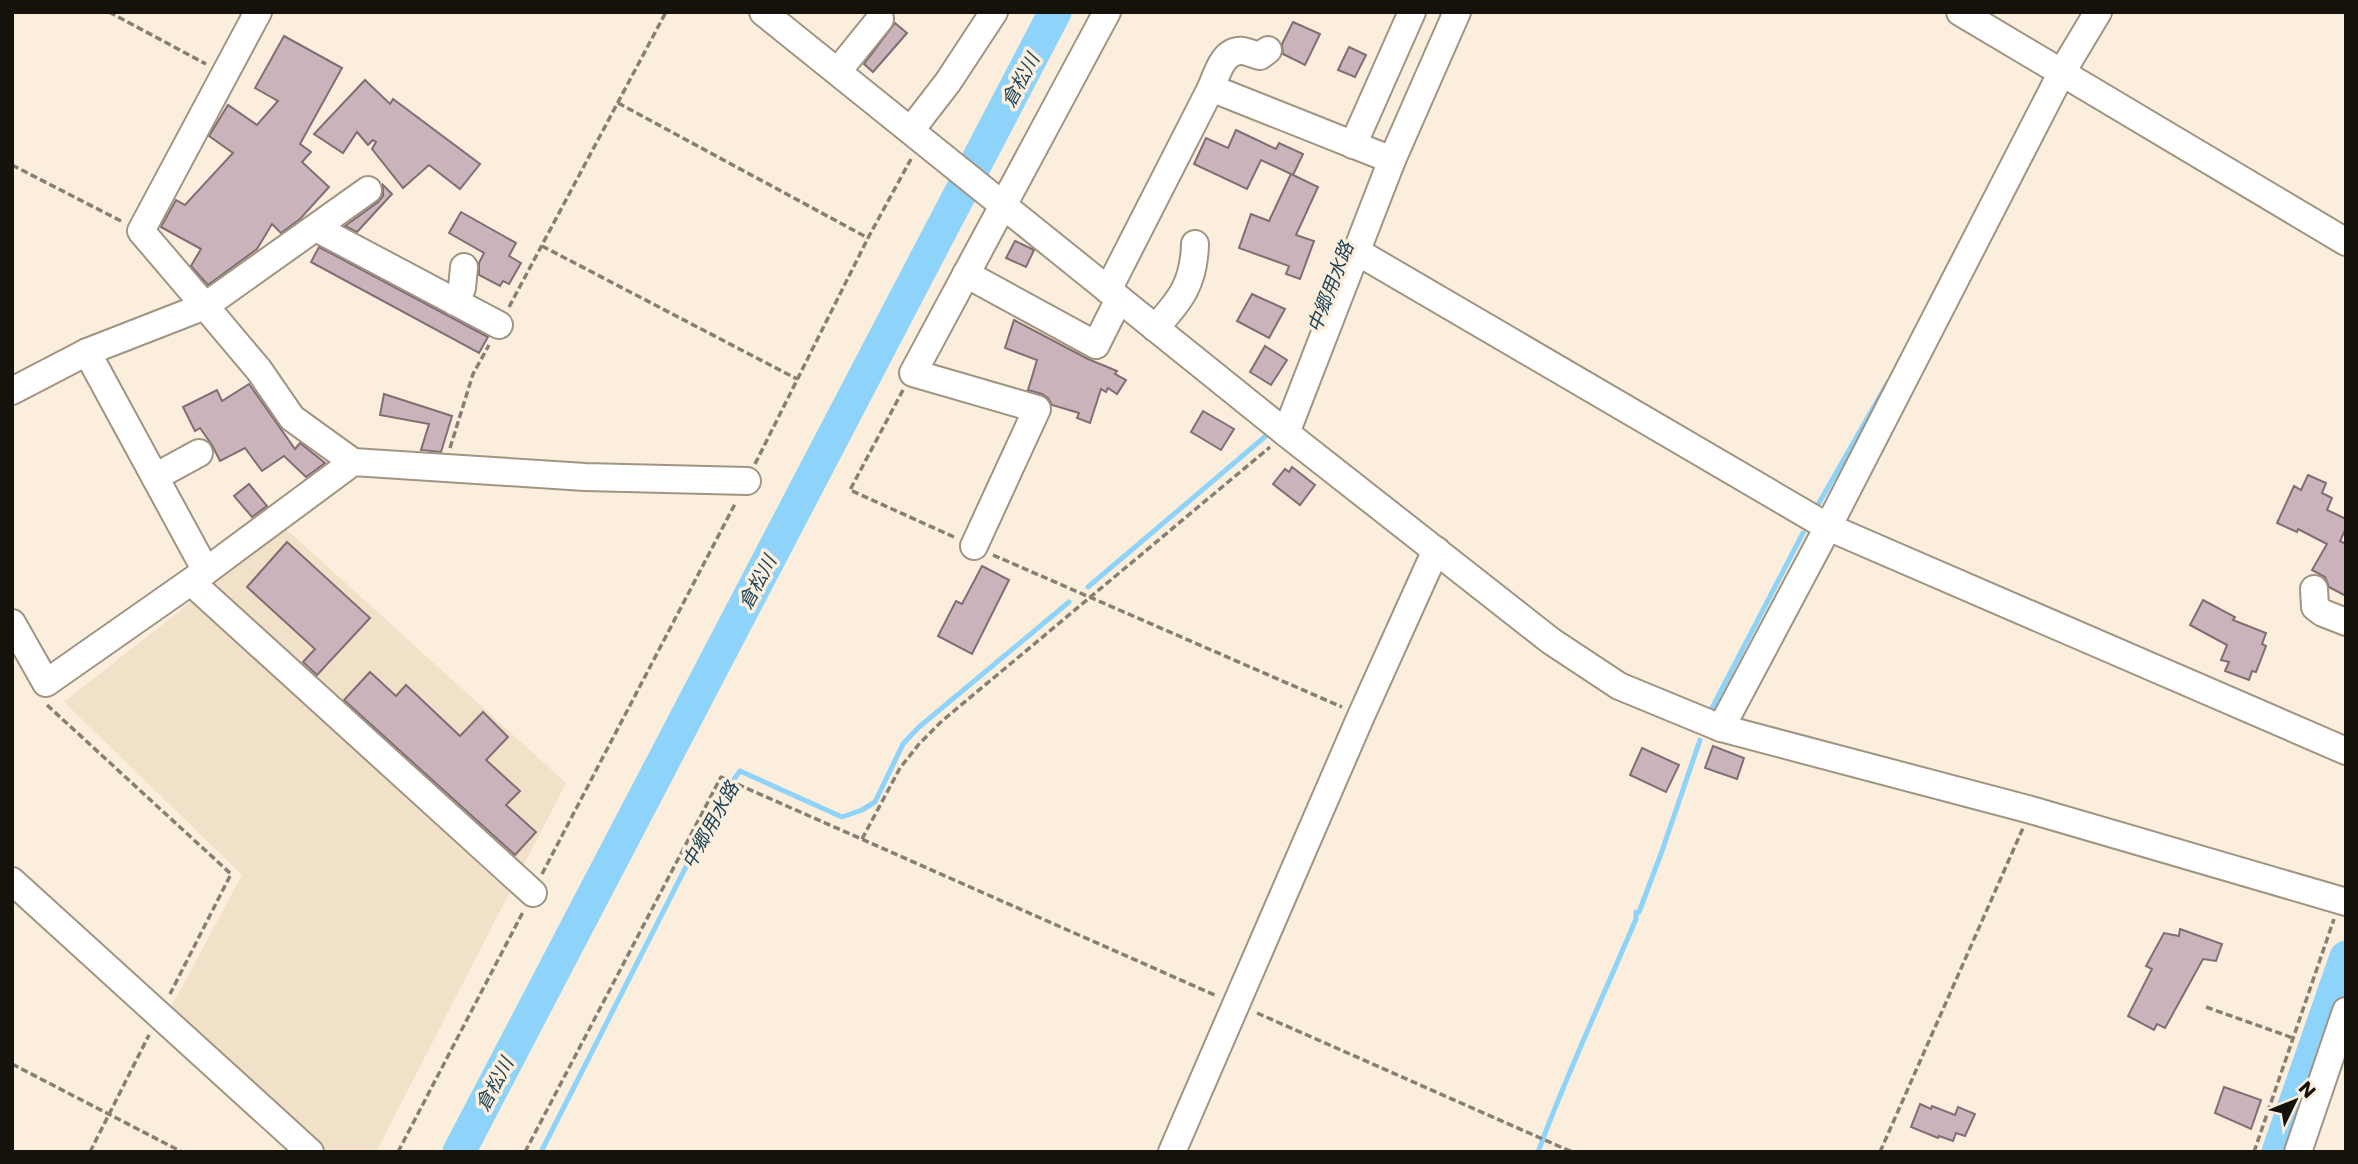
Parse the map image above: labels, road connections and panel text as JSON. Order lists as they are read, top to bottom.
{
  "water": ["倉松川", "中郷用水路"],
  "north": "top right"
}
